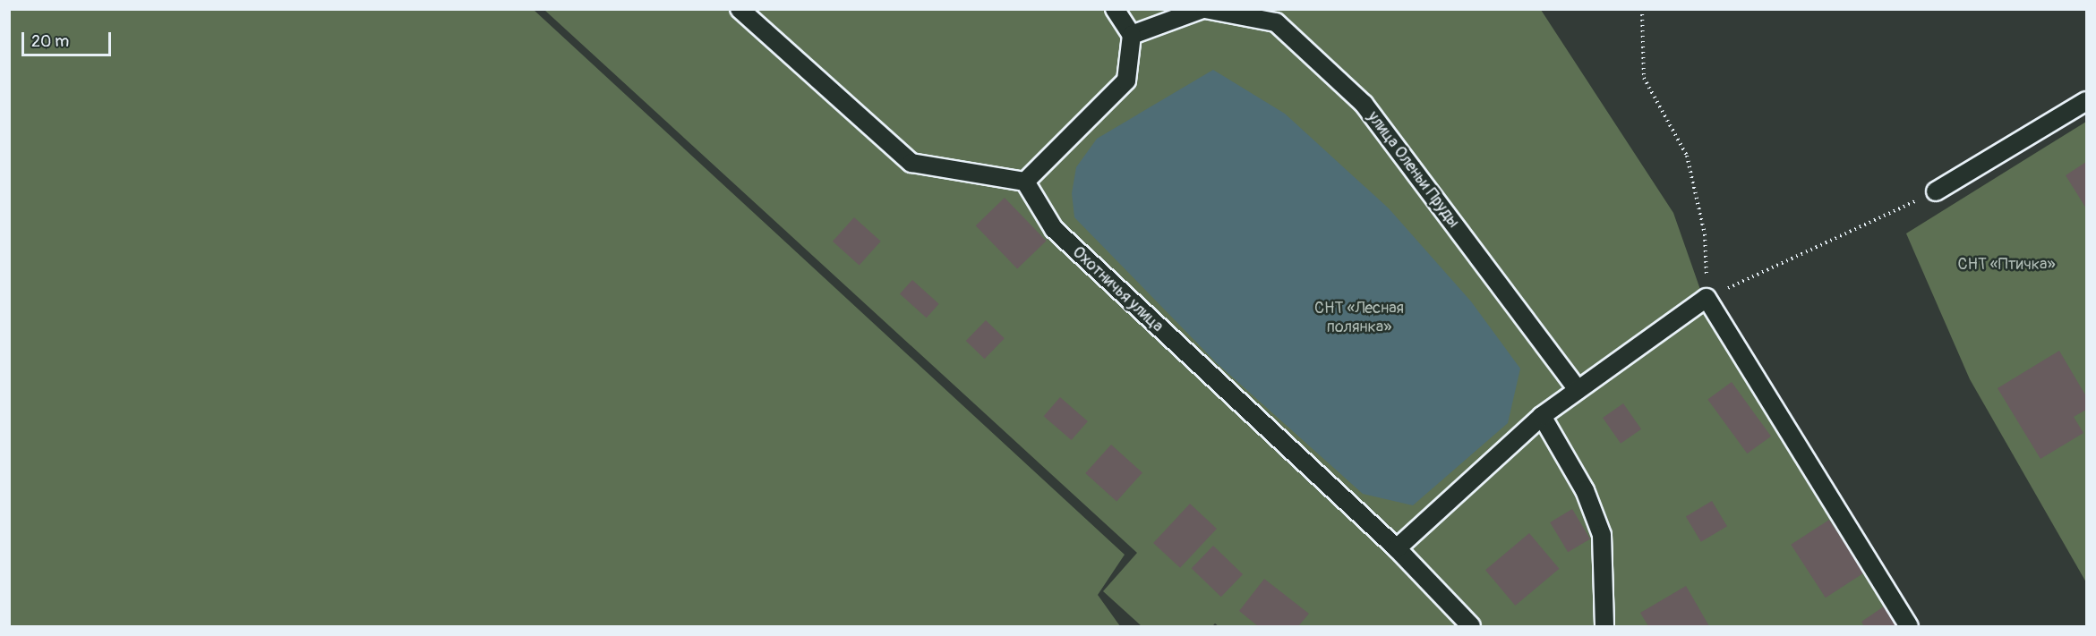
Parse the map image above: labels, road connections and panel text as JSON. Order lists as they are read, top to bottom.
{
  "streets": {
    "lane": ["улица Оленьи Пруды", "Охотничья улица"]
  },
  "parks": ["СНТ «Птичка»", "СНТ «Лесная полянка»"],
  "scale_bar": "20 m"
}
